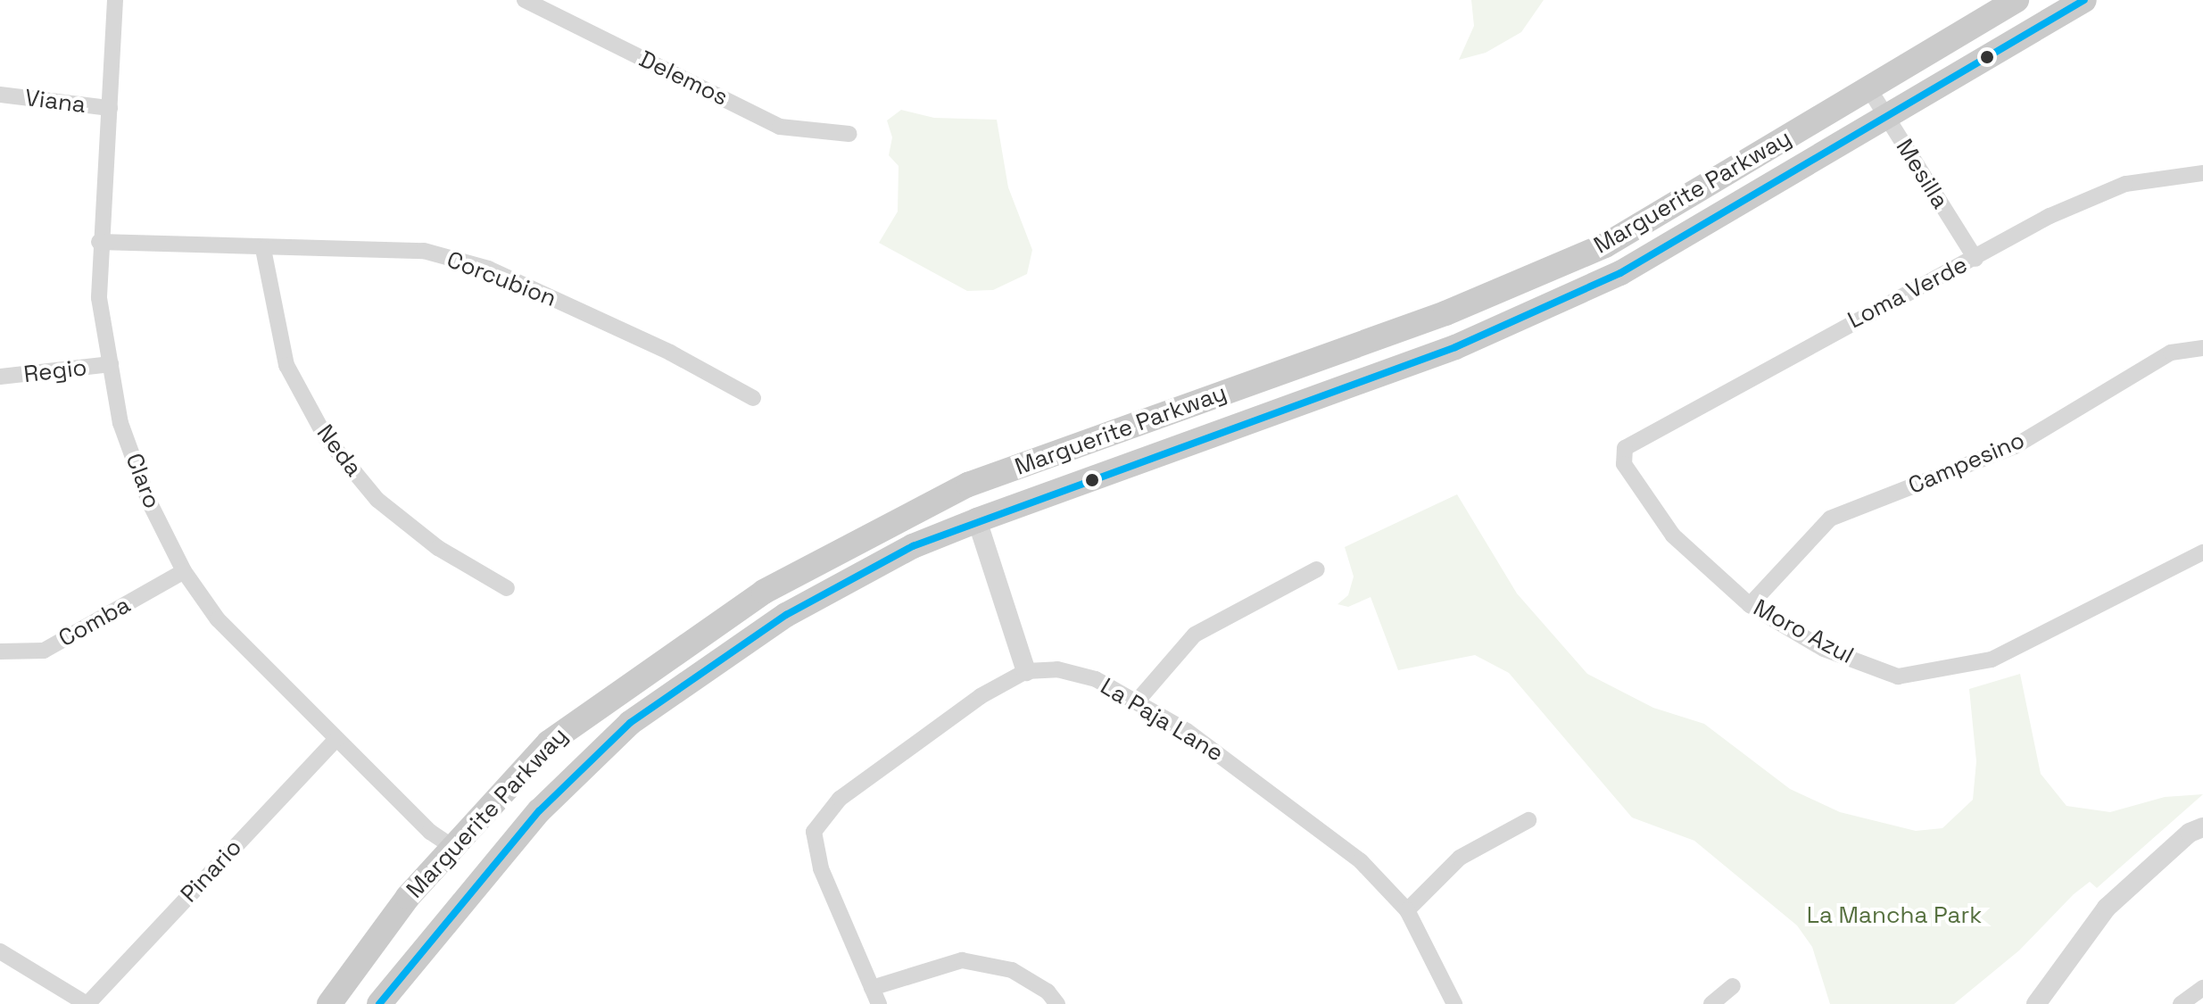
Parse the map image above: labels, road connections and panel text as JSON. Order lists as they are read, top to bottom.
{
  "streets": {
    "main road": ["Marguerite Parkway"],
    "street": [
      "Delemos",
      "Viana",
      "Mesilla",
      "Corcubion",
      "Loma Verde",
      "Regio",
      "Neda",
      "Campesino",
      "Claro",
      "Comba",
      "Moro Azul",
      "La Paja Lane",
      "Pinario"
    ]
  },
  "crossings": [
    ["Viana", "Claro"],
    ["Mesilla", "Marguerite Parkway"],
    ["Mesilla", "Loma Verde"],
    ["Marguerite Parkway", "Claro"],
    ["Corcubion", "Neda"],
    ["Corcubion", "Claro"],
    ["Loma Verde", "Moro Azul"],
    ["Regio", "Claro"],
    ["Campesino", "Moro Azul"],
    ["Claro", "Comba"],
    ["Claro", "Pinario"]
  ],
  "parks": ["La Mancha Park"]
}
